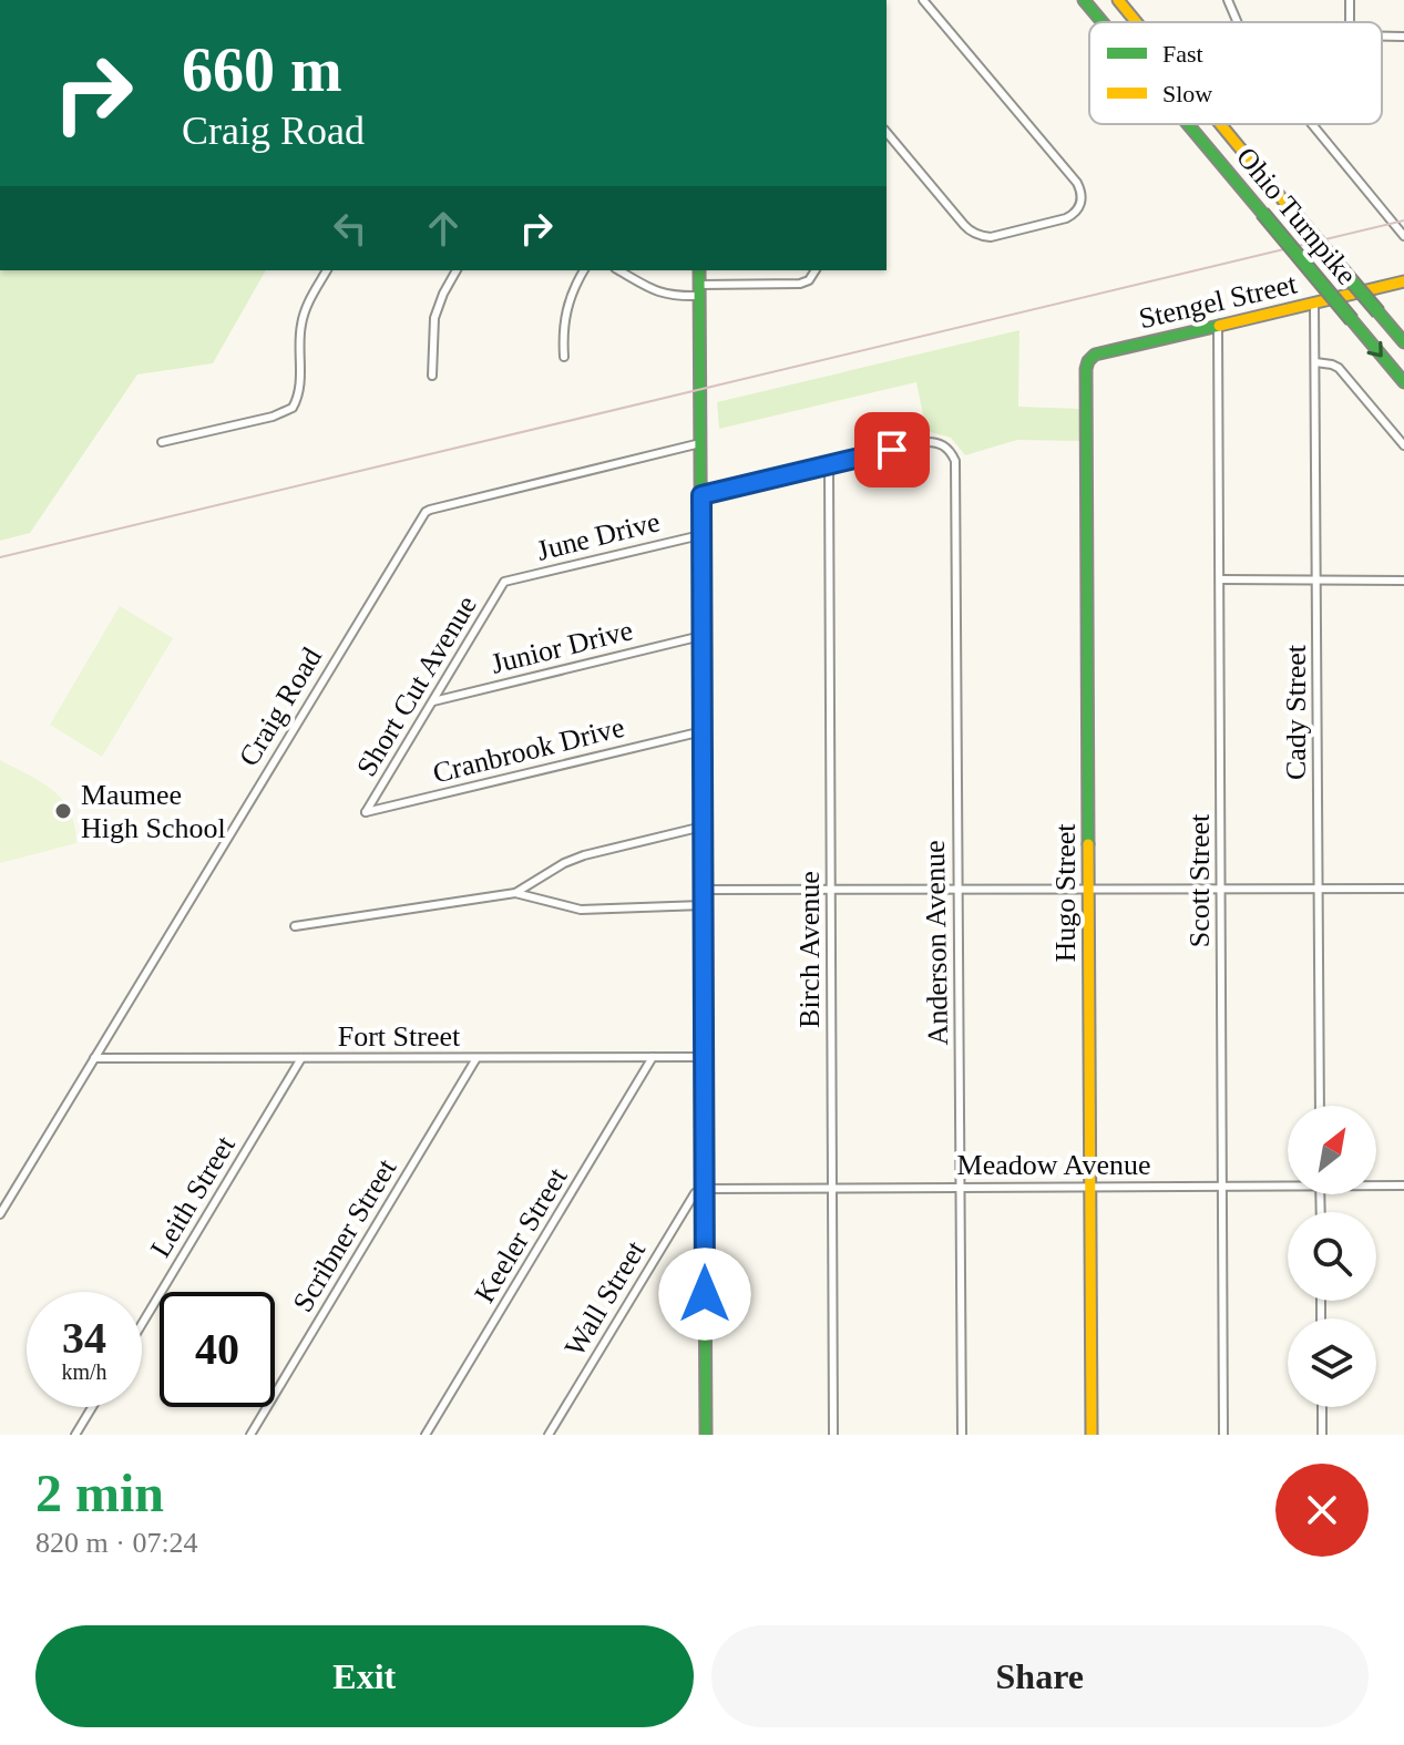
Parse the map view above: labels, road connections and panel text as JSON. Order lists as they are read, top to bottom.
{
  "streets": {
    "main road": ["Ohio Turnpike", "Stengel Street", "Hugo Street"],
    "street": [
      "June Drive",
      "Junior Drive",
      "Short Cut Avenue",
      "Craig Road",
      "Cady Street",
      "Cranbrook Drive",
      "Scott Street",
      "Anderson Avenue",
      "Birch Avenue",
      "Fort Street",
      "Meadow Avenue",
      "Leith Street",
      "Scribner Street",
      "Keeler Street",
      "Wall Street"
    ]
  },
  "crossings": [
    ["Stengel Street", "Cady Street"],
    ["Stengel Street", "Scott Street"],
    ["Stengel Street", "Hugo Street"],
    ["June Drive", "Short Cut Avenue"],
    ["Junior Drive", "Short Cut Avenue"],
    ["Short Cut Avenue", "Cranbrook Drive"],
    ["Craig Road", "Fort Street"],
    ["Scott Street", "Meadow Avenue"],
    ["Hugo Street", "Meadow Avenue"],
    ["Anderson Avenue", "Birch Avenue"],
    ["Anderson Avenue", "Meadow Avenue"],
    ["Birch Avenue", "Meadow Avenue"],
    ["Fort Street", "Leith Street"],
    ["Fort Street", "Scribner Street"],
    ["Fort Street", "Keeler Street"],
    ["Meadow Avenue", "Wall Street"]
  ],
  "places": ["Maumee High School"],
  "legend": ["Fast", "Slow"],
  "north": "top right",
  "page": {
    "turn": ["660 m", "Craig Road"],
    "speed": "34 km/h",
    "limit": "40",
    "heading": ["2 min", "820 m · 07:24"],
    "buttons": ["Exit", "Share"]
  }
}
